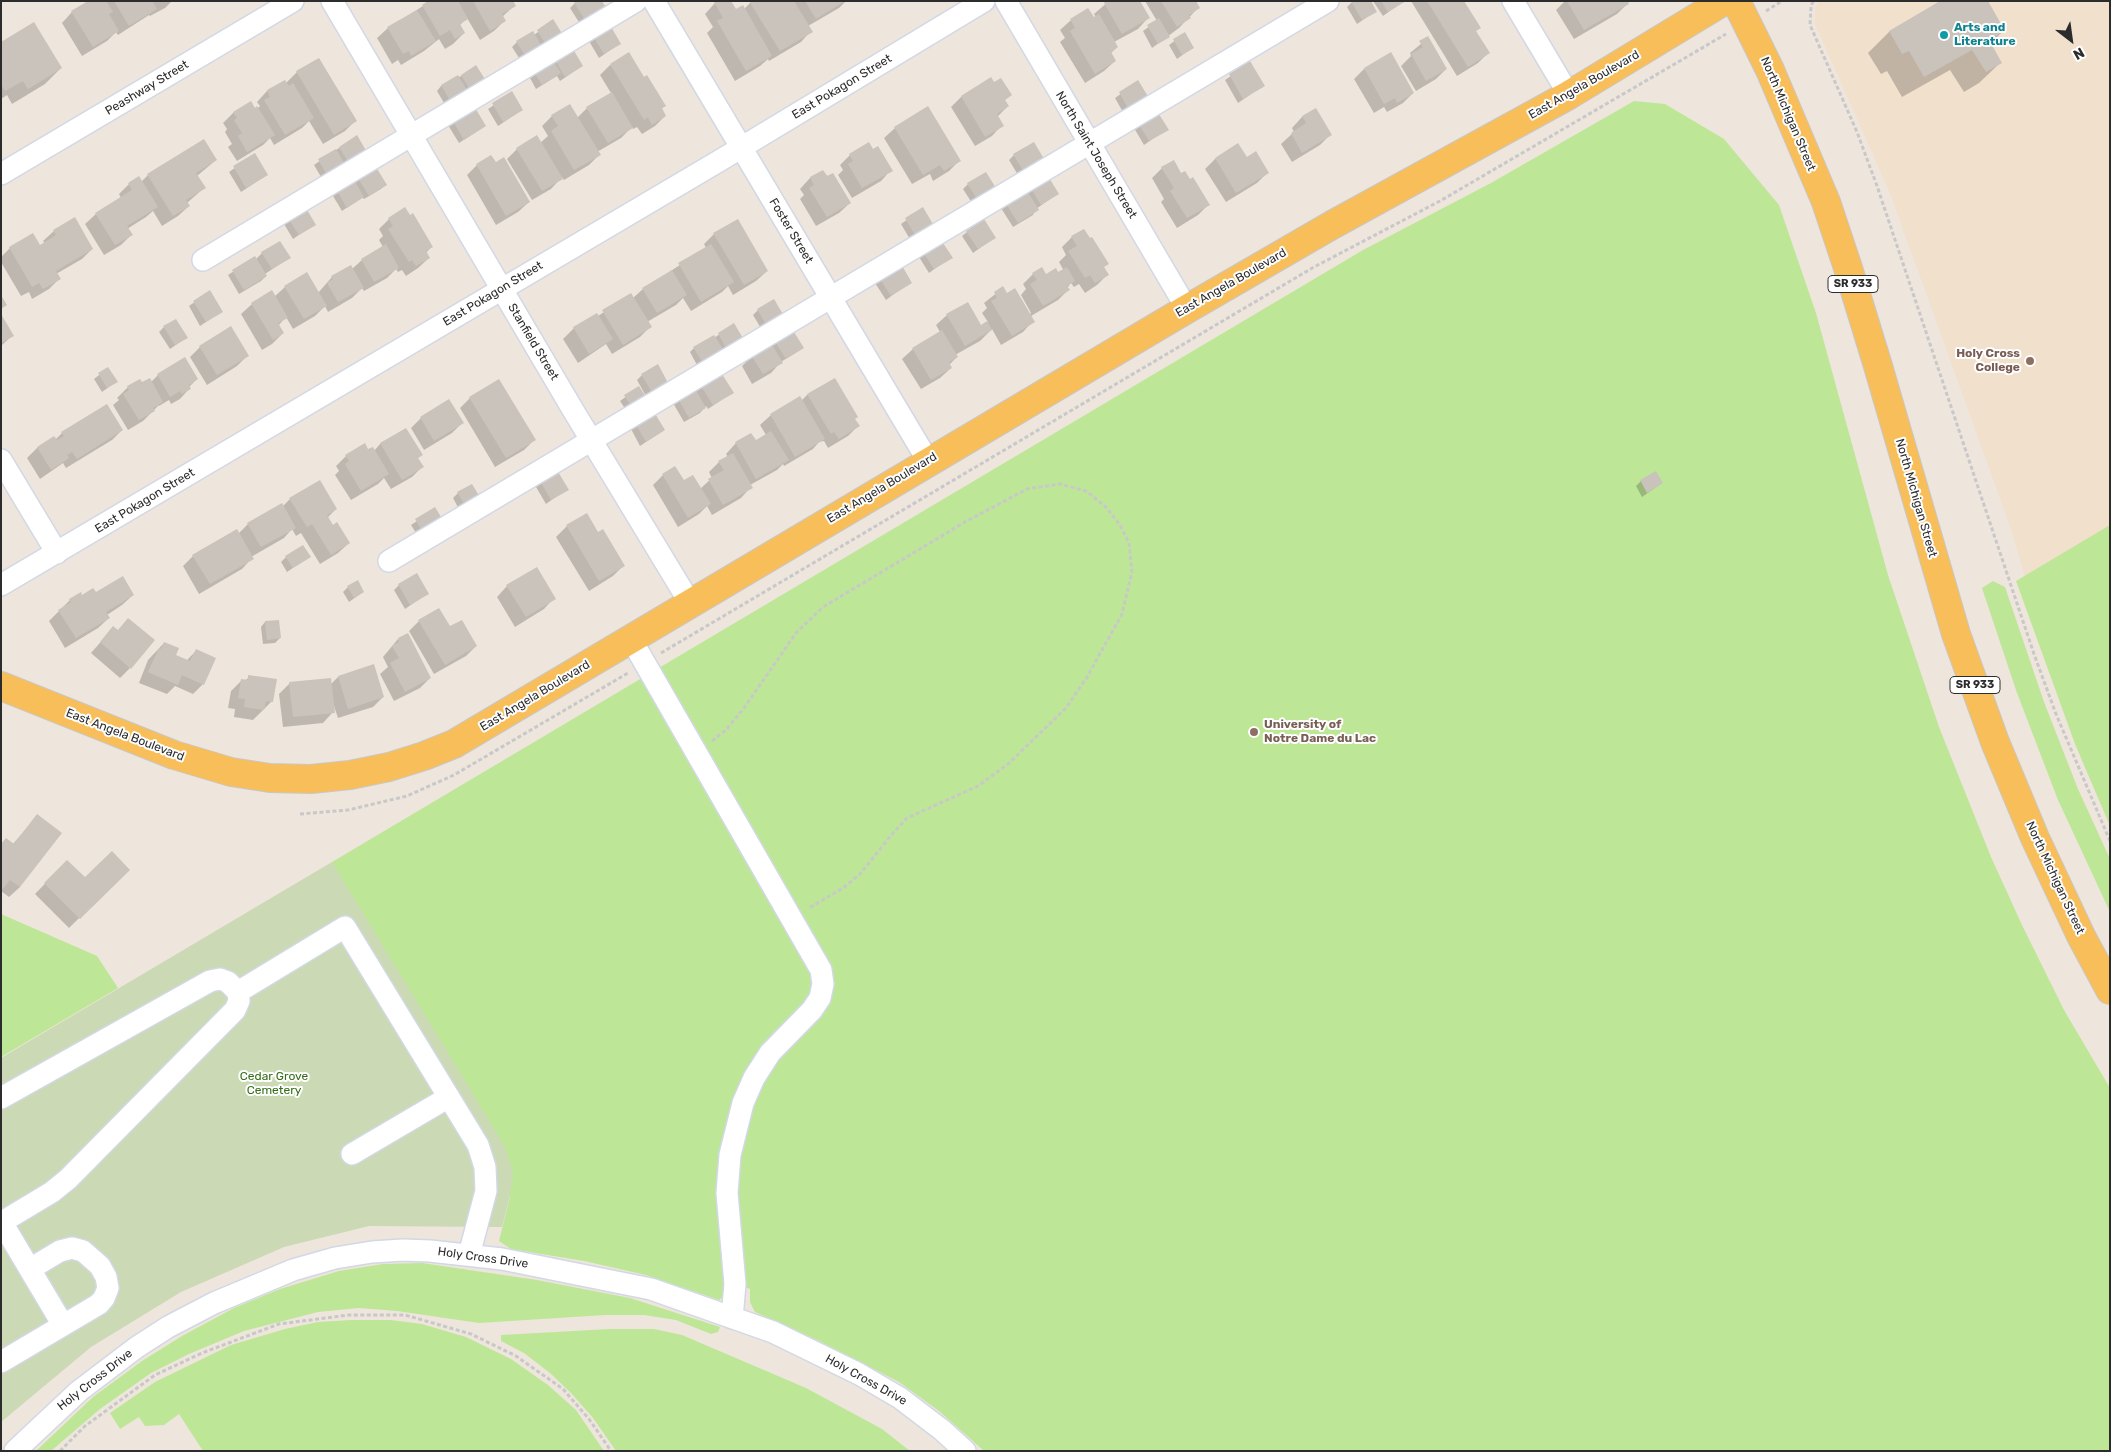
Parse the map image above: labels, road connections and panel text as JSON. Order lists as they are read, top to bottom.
{
  "streets": {
    "main road": ["East Angela Boulevard", "North Michigan Street", "SR 933"],
    "street": [
      "East Pokagon Street",
      "Peashway Street",
      "North Saint Joseph Street",
      "Foster Street",
      "Stanfield Street",
      "Holy Cross Drive"
    ]
  },
  "crossings": [
    ["East Angela Boulevard", "North Saint Joseph Street"],
    ["East Angela Boulevard", "Foster Street"],
    ["East Angela Boulevard", "Stanfield Street"],
    ["East Pokagon Street", "Foster Street"],
    ["East Pokagon Street", "Stanfield Street"]
  ],
  "parks": ["Cedar Grove Cemetery"],
  "places": ["Arts and Literature", "Holy Cross College", "University of Notre Dame du Lac"],
  "north": "bottom right"
}
